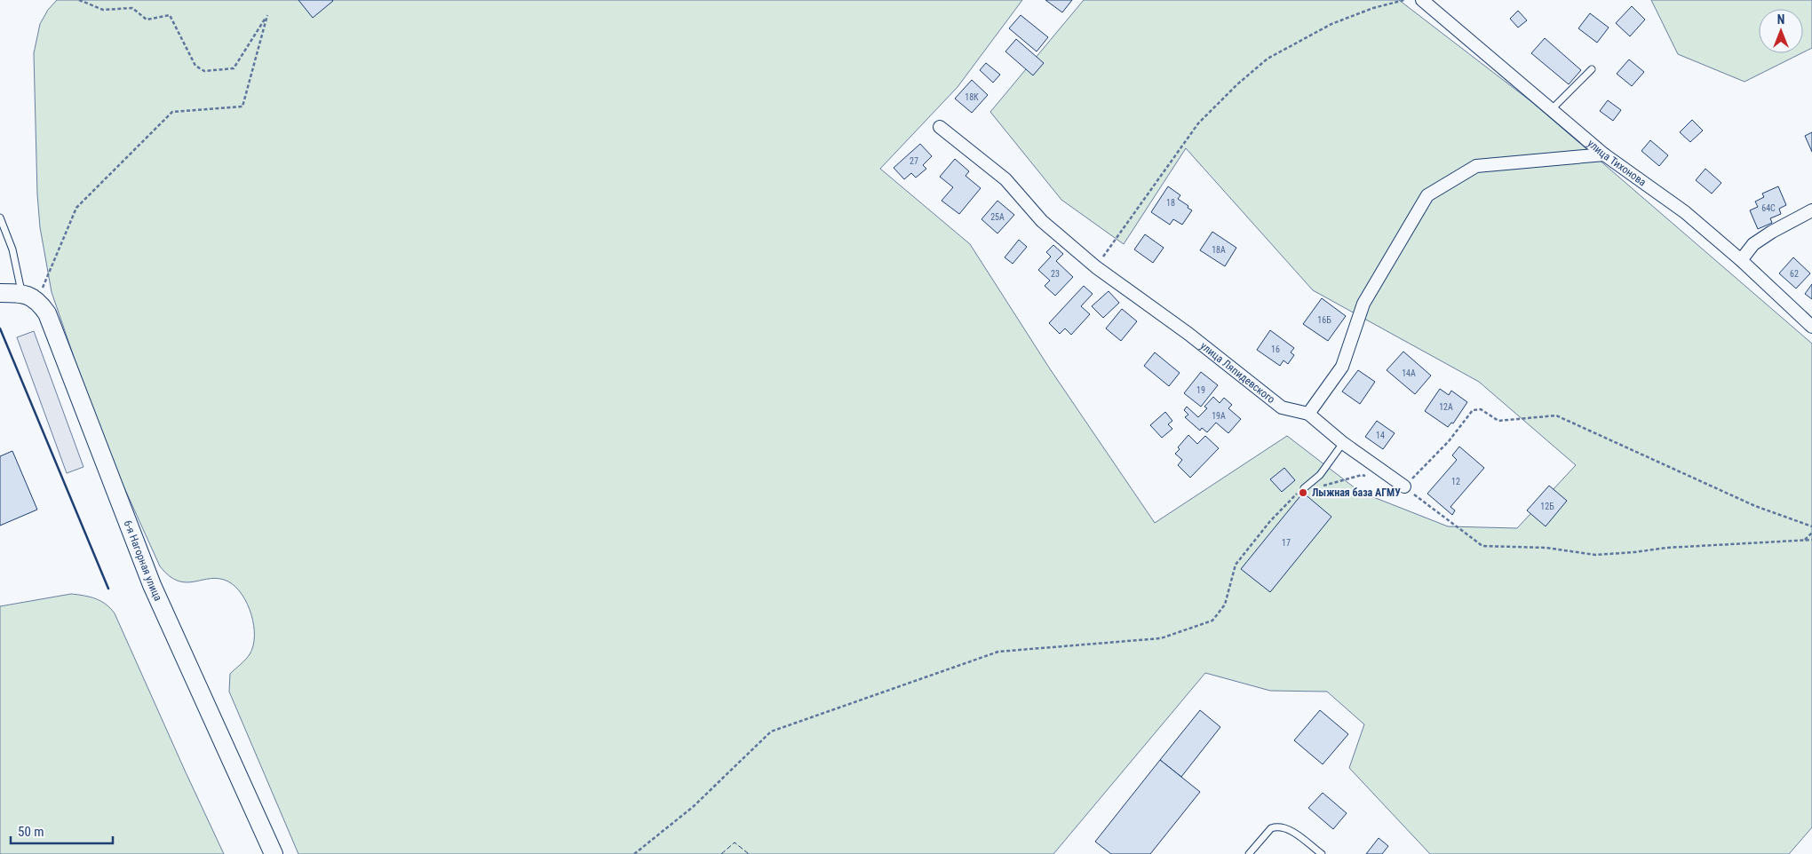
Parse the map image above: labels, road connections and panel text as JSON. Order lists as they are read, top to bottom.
{
  "streets": {
    "street": ["улица Тихонова", "улица Ляпидевского", "6-я Нагорная улица"]
  },
  "places": ["Лыжная база АГМУ"],
  "house_numbers": [
    "18К",
    "27",
    "18",
    "64С",
    "25А",
    "18А",
    "23",
    "62",
    "16Б",
    "16",
    "14А",
    "19",
    "12А",
    "19А",
    "14",
    "12",
    "12Б",
    "17"
  ],
  "scale_bar": "50 m",
  "north": "top"
}
